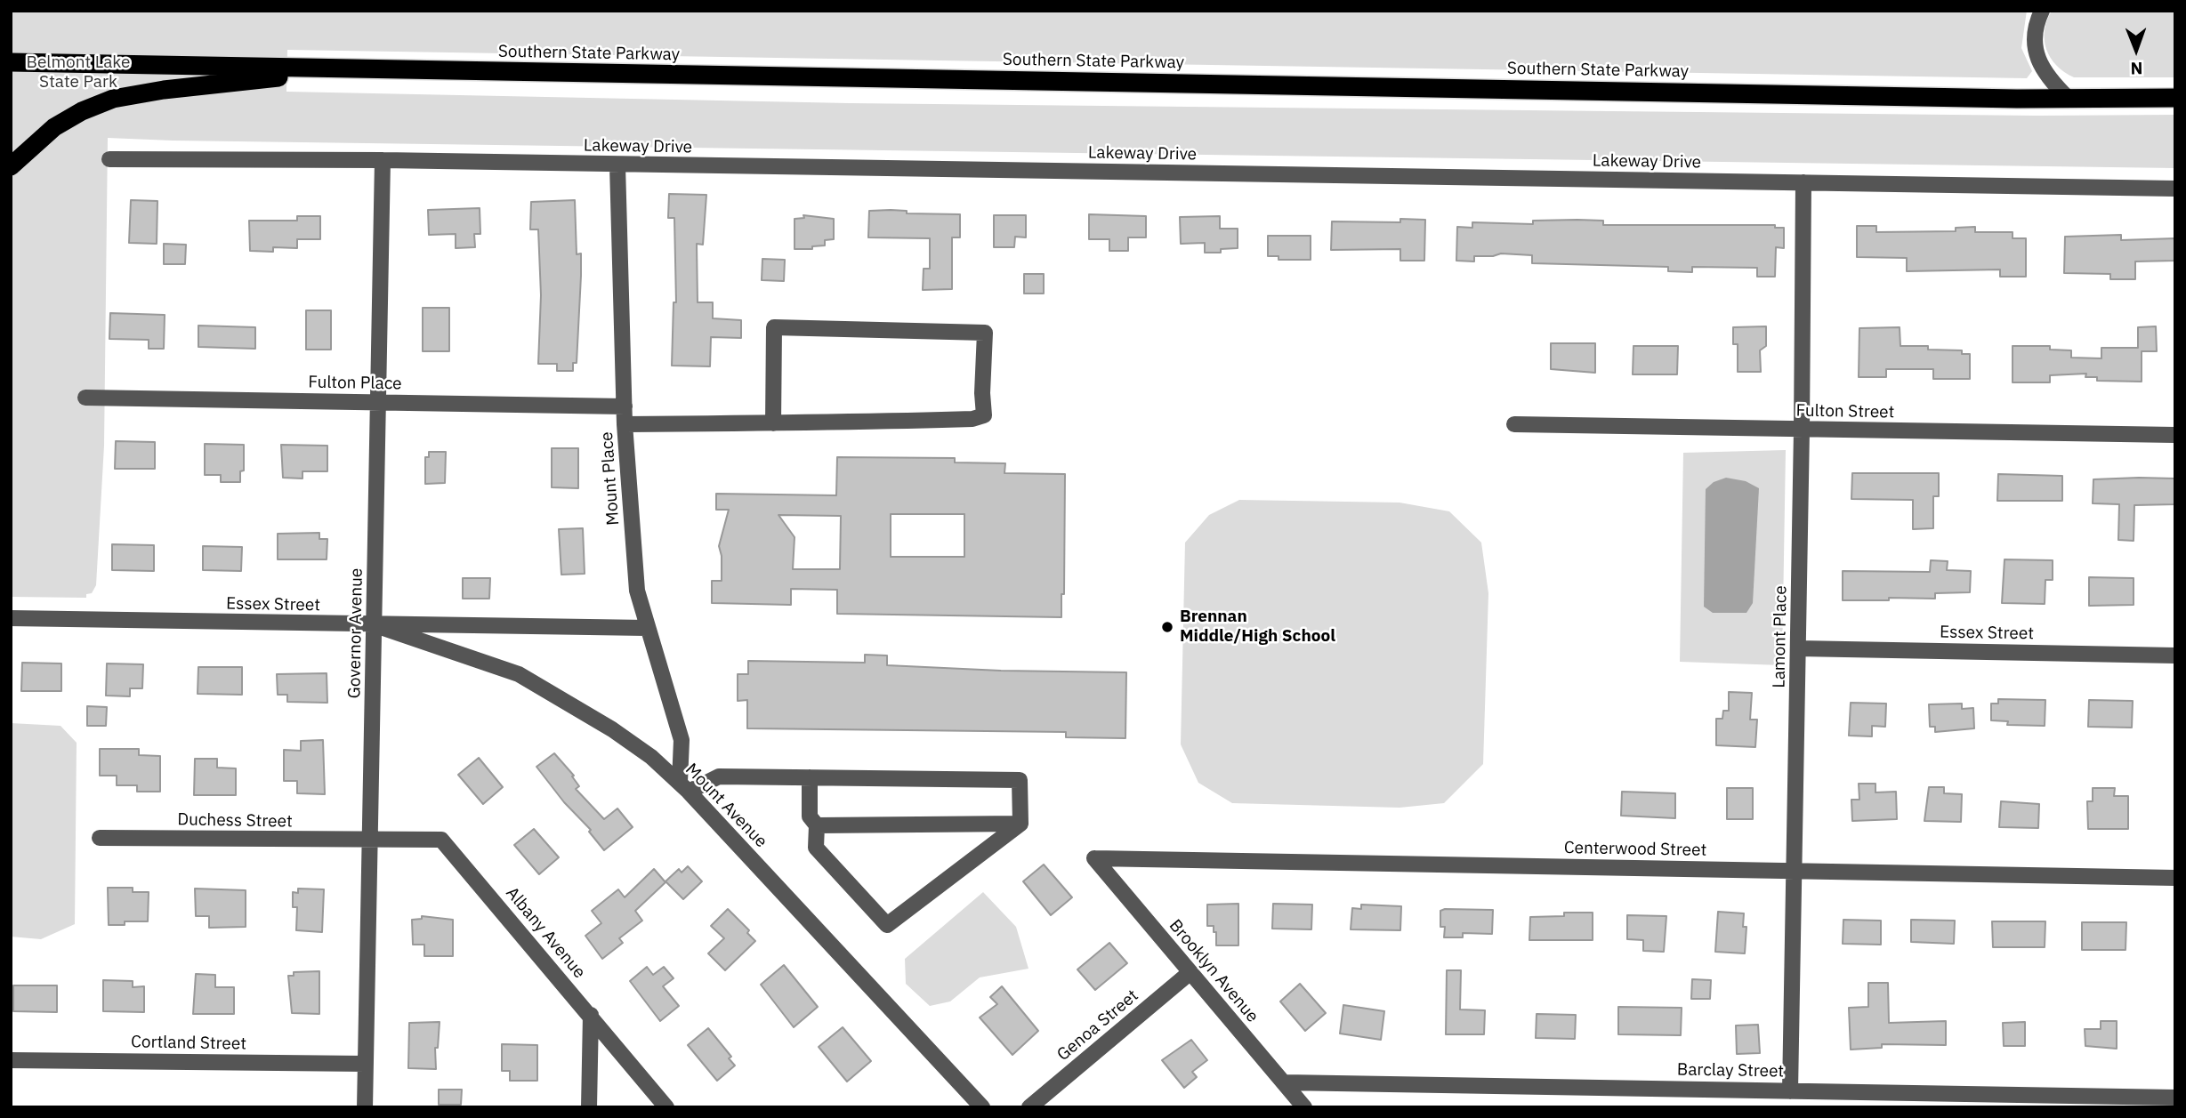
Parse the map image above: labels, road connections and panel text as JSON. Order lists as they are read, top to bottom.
{
  "streets": {
    "highway": ["Southern State Parkway"],
    "street": [
      "Lakeway Drive",
      "Fulton Place",
      "Fulton Street",
      "Mount Place",
      "Essex Street",
      "Governor Avenue",
      "Lamont Place",
      "Mount Avenue",
      "Duchess Street",
      "Centerwood Street",
      "Albany Avenue",
      "Brooklyn Avenue",
      "Genoa Street",
      "Cortland Street",
      "Barclay Street"
    ]
  },
  "crossings": [
    ["Lakeway Drive", "Mount Place"],
    ["Lakeway Drive", "Governor Avenue"],
    ["Lakeway Drive", "Lamont Place"],
    ["Fulton Place", "Mount Place"],
    ["Fulton Place", "Governor Avenue"],
    ["Fulton Street", "Lamont Place"],
    ["Mount Place", "Essex Street"],
    ["Mount Place", "Mount Avenue"],
    ["Essex Street", "Governor Avenue"],
    ["Essex Street", "Lamont Place"],
    ["Essex Street", "Mount Avenue"],
    ["Governor Avenue", "Mount Avenue"],
    ["Governor Avenue", "Duchess Street"],
    ["Governor Avenue", "Albany Avenue"],
    ["Governor Avenue", "Cortland Street"],
    ["Lamont Place", "Centerwood Street"],
    ["Lamont Place", "Barclay Street"],
    ["Duchess Street", "Albany Avenue"],
    ["Centerwood Street", "Brooklyn Avenue"],
    ["Brooklyn Avenue", "Genoa Street"],
    ["Brooklyn Avenue", "Barclay Street"]
  ],
  "parks": ["Belmont Lake State Park"],
  "places": ["Brennan Middle/High School"],
  "north": "bottom"
}
